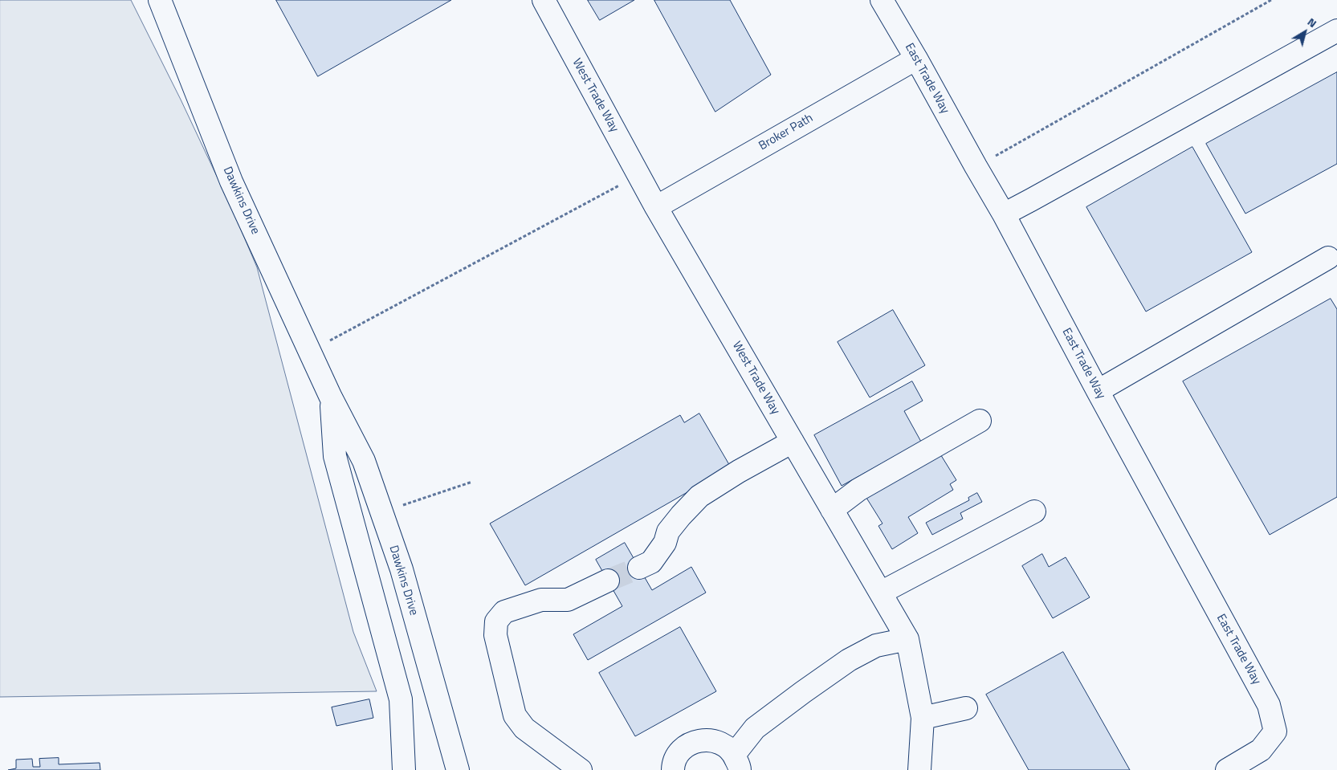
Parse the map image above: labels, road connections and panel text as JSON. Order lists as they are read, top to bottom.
{
  "streets": {
    "street": [
      "East Trade Way",
      "West Trade Way",
      "Broker Path",
      "Dawkins Drive"
    ]
  },
  "crossings": [
    ["East Trade Way", "Broker Path"],
    ["West Trade Way", "Broker Path"]
  ],
  "north": "top right"
}
